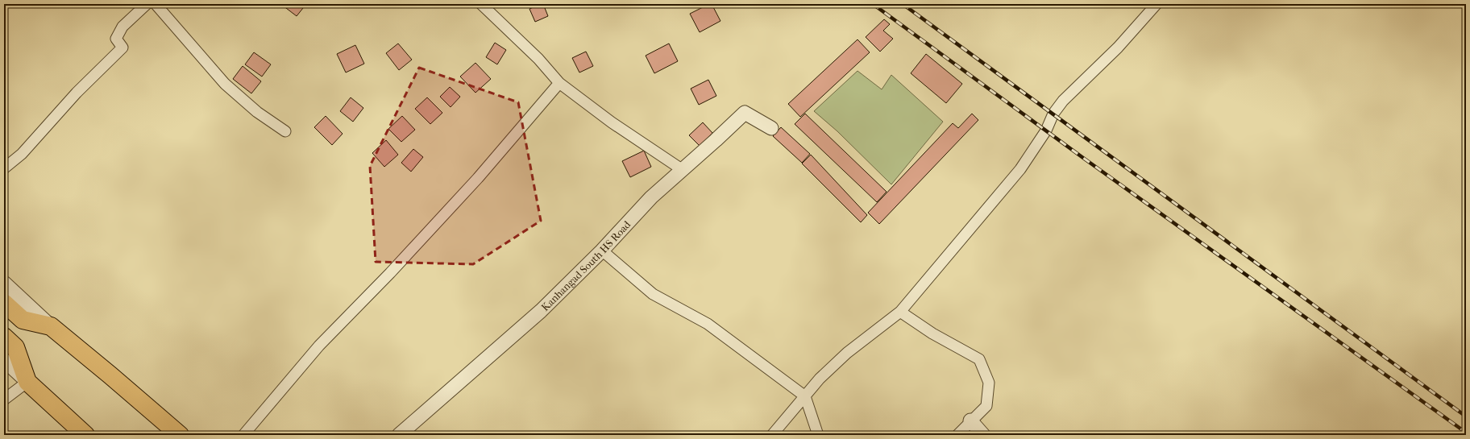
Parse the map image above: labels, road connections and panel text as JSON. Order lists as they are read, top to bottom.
{
  "streets": {
    "street": ["Kanhangad South HS Road"]
  }
}
